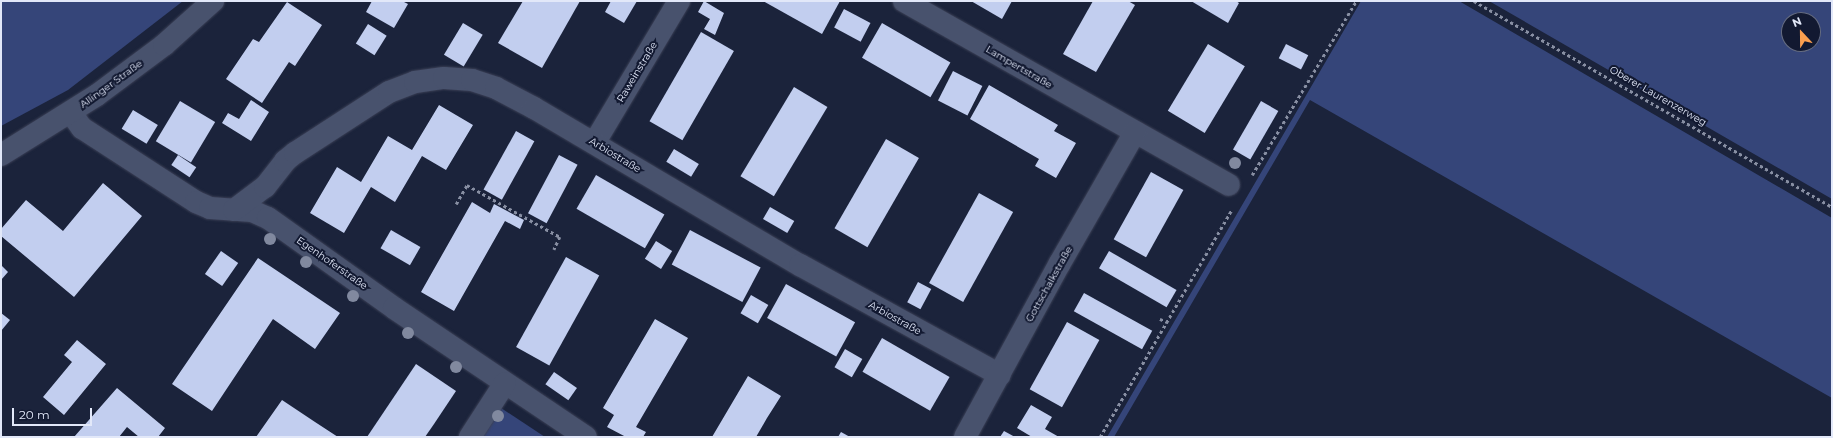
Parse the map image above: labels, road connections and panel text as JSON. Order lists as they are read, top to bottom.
{
  "streets": {
    "street": [
      "Lampertstraße",
      "Raweinstraße",
      "Allinger Straße",
      "Arbiostraße",
      "Egenhoferstraße",
      "Gottschalkstraße"
    ],
    "path": ["Oberer Laurenzerweg"]
  },
  "crossings": [
    ["Lampertstraße", "Gottschalkstraße"],
    ["Raweinstraße", "Arbiostraße"],
    ["Allinger Straße", "Egenhoferstraße"],
    ["Arbiostraße", "Egenhoferstraße"],
    ["Arbiostraße", "Gottschalkstraße"]
  ],
  "scale_bar": "20 m",
  "north": "top"
}
